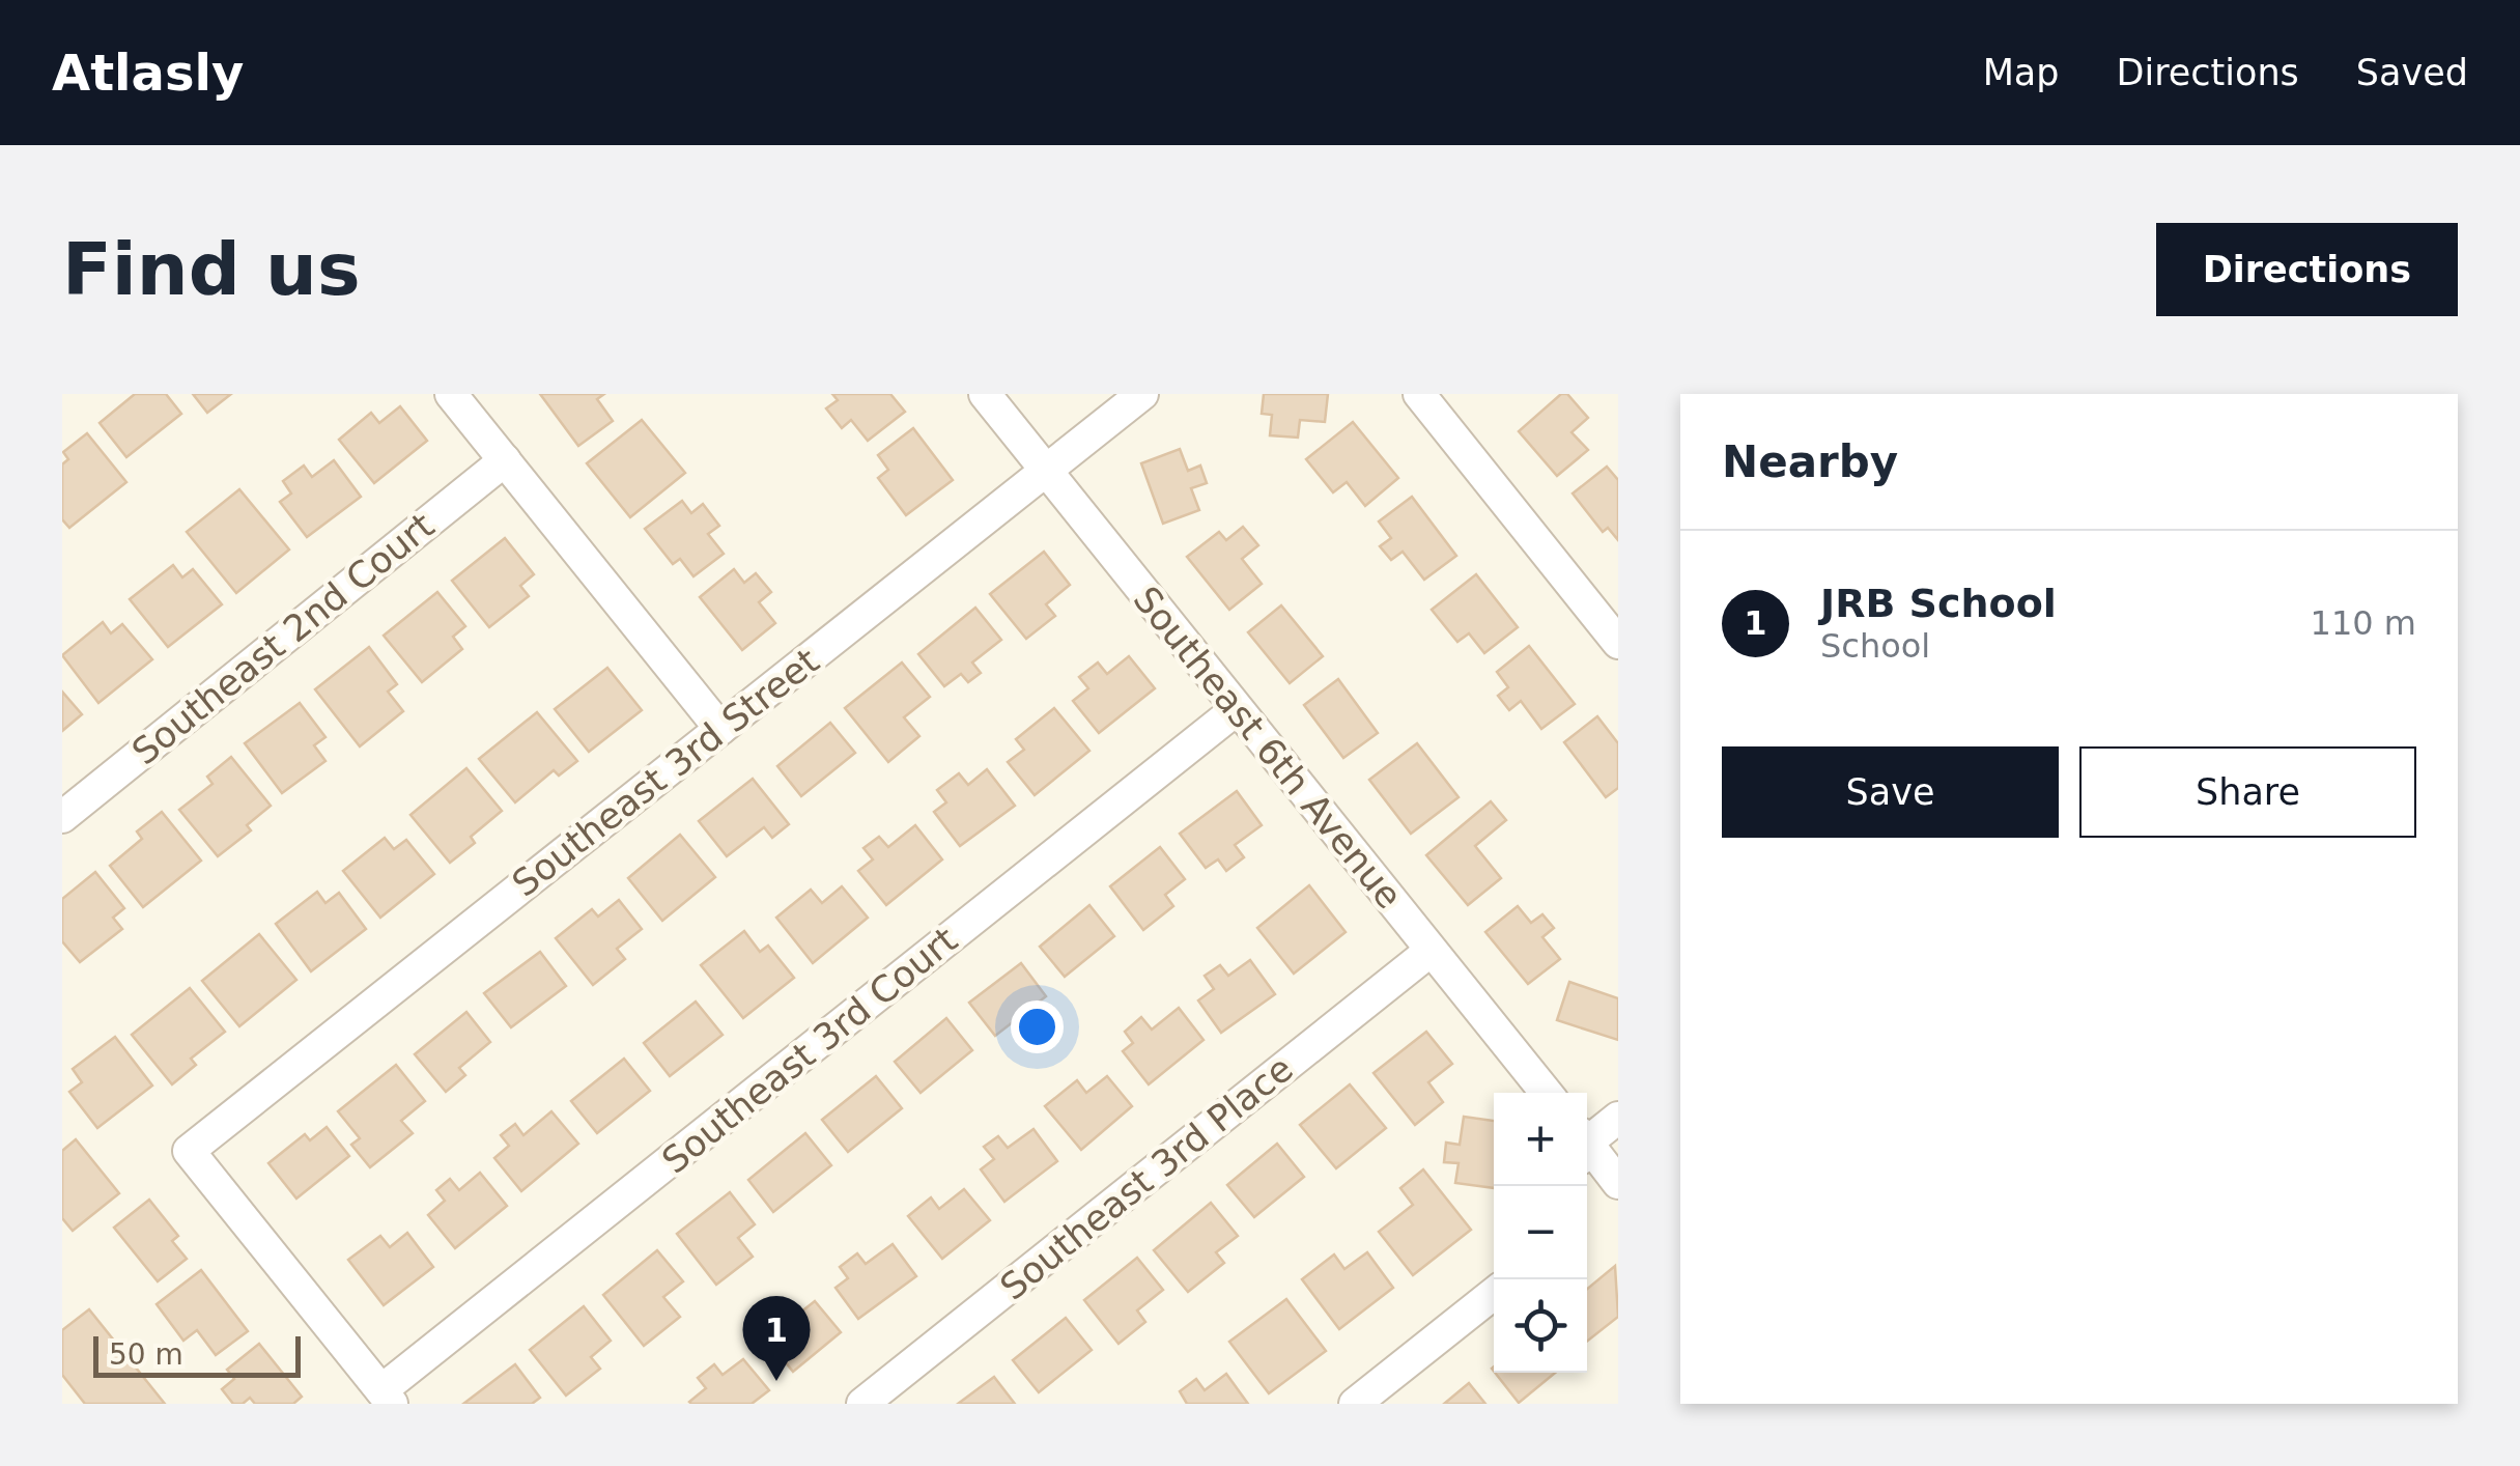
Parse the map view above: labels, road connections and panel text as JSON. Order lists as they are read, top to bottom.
{
  "streets": {
    "street": [
      "Southeast 2nd Court",
      "Southeast 6th Avenue",
      "Southeast 3rd Street",
      "Southeast 3rd Court",
      "Southeast 3rd Place"
    ]
  },
  "crossings": [
    ["Southeast 6th Avenue", "Southeast 3rd Street"],
    ["Southeast 6th Avenue", "Southeast 3rd Court"],
    ["Southeast 6th Avenue", "Southeast 3rd Place"],
    ["Southeast 3rd Street", "Southeast 3rd Court"]
  ],
  "scale_bar": "50 m",
  "page": {
    "header": "Atlasly",
    "nav": ["Map", "Directions", "Saved"],
    "buttons": [
      "Directions",
      ["Save", "Share"]
    ],
    "title": "Find us",
    "heading": "Nearby",
    "list": [
      {
        "mark": "1",
        "name": "JRB School",
        "note": "School",
        "value": "110 m"
      }
    ],
    "map_buttons": ["+", "−"],
    "pins": "1",
    "scale": "50 m"
  }
}
